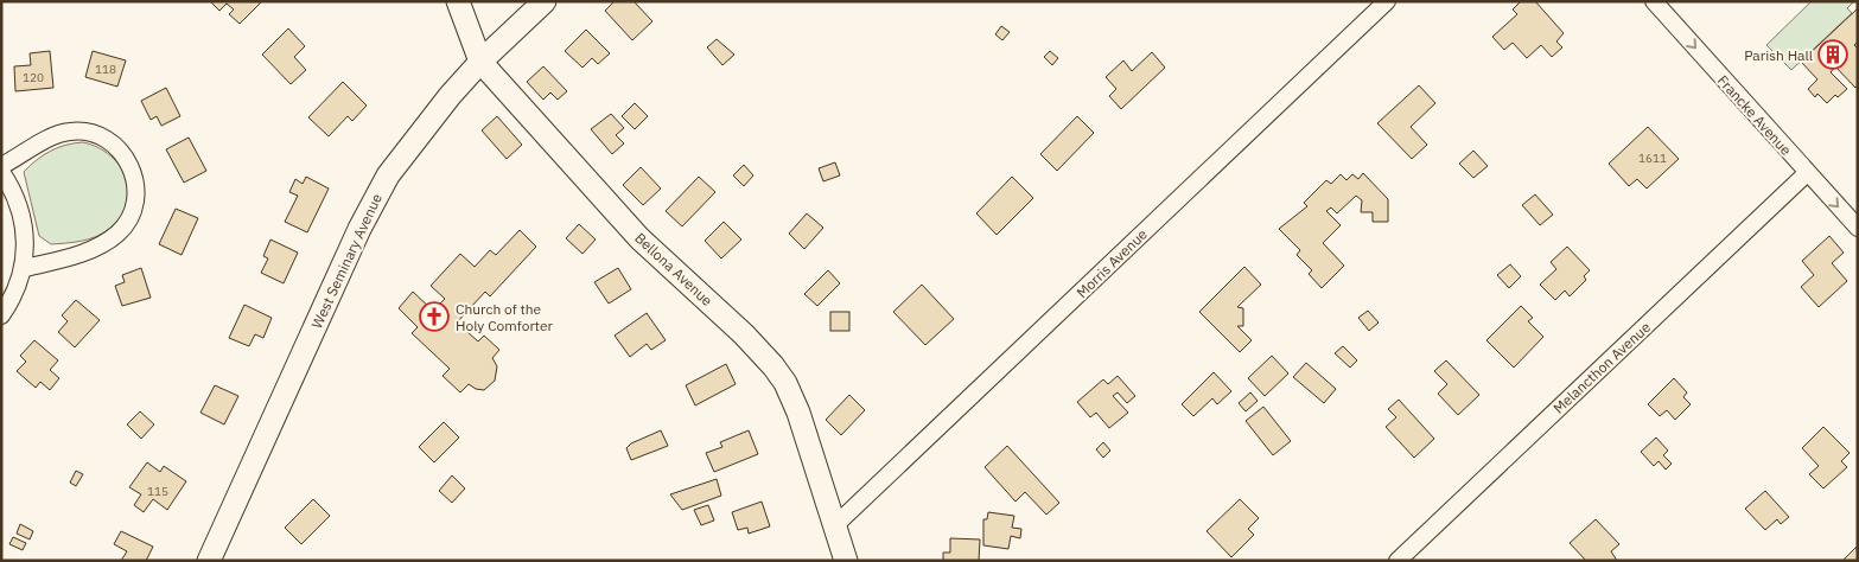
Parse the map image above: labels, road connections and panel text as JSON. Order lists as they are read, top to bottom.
{
  "streets": {
    "street": [
      "Francke Avenue",
      "West Seminary Avenue",
      "Morris Avenue",
      "Bellona Avenue",
      "Melancthon Avenue"
    ]
  },
  "crossings": [
    ["Francke Avenue", "Melancthon Avenue"],
    ["West Seminary Avenue", "Bellona Avenue"],
    ["Morris Avenue", "Bellona Avenue"]
  ],
  "one_way": ["Francke Avenue"],
  "places": {
    "building": ["Parish Hall"],
    "church": ["Church of the Holy Comforter"]
  },
  "house_numbers": [
    "118",
    "120",
    "1611",
    "115"
  ]
}
